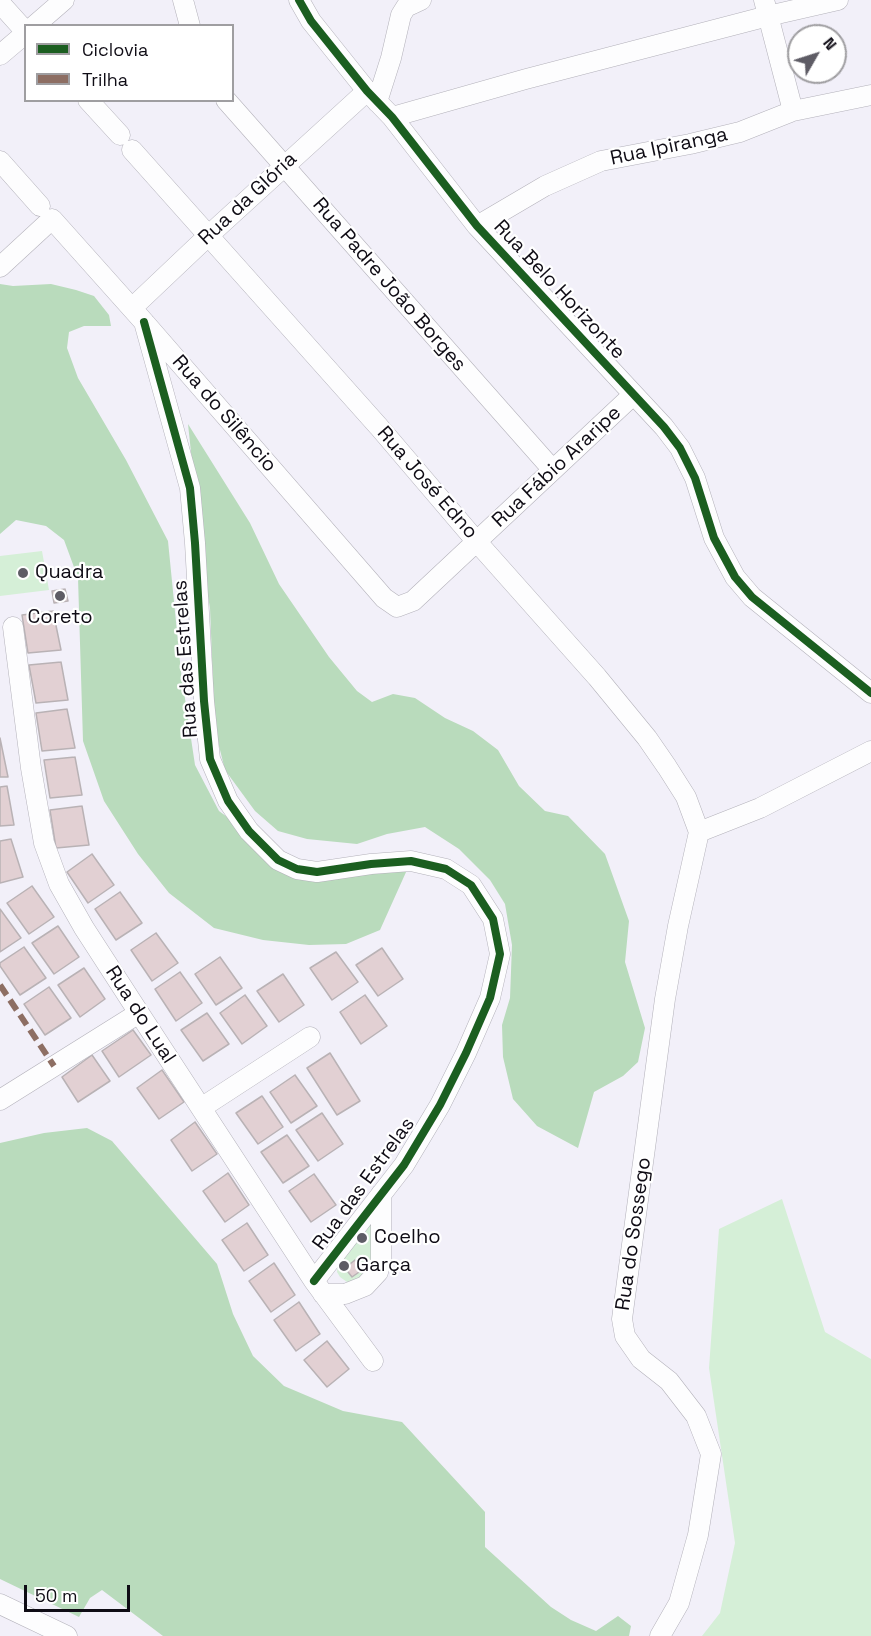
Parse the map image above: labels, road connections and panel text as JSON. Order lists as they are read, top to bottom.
{
  "streets": {
    "street": [
      "Rua Ipiranga",
      "Rua da Glória",
      "Rua Padre João Borges",
      "Rua Belo Horizonte",
      "Rua do Silêncio",
      "Rua Fábio Araripe",
      "Rua José Edno",
      "Rua das Estrelas",
      "Rua do Lual",
      "Rua do Sossego"
    ]
  },
  "crossings": [
    ["Rua Ipiranga", "Rua Belo Horizonte"],
    ["Rua da Glória", "Rua Padre João Borges"],
    ["Rua da Glória", "Rua Belo Horizonte"],
    ["Rua da Glória", "Rua do Silêncio"],
    ["Rua da Glória", "Rua José Edno"],
    ["Rua da Glória", "Rua das Estrelas"],
    ["Rua Padre João Borges", "Rua Fábio Araripe"],
    ["Rua Belo Horizonte", "Rua Fábio Araripe"],
    ["Rua do Silêncio", "Rua Fábio Araripe"],
    ["Rua do Silêncio", "Rua das Estrelas"],
    ["Rua Fábio Araripe", "Rua José Edno"],
    ["Rua José Edno", "Rua do Sossego"],
    ["Rua das Estrelas", "Rua do Lual"]
  ],
  "places": [
    "Quadra",
    "Coreto",
    "Coelho",
    "Garça"
  ],
  "legend": ["Ciclovia", "Trilha"],
  "scale_bar": "50 m",
  "north": "top right"
}
